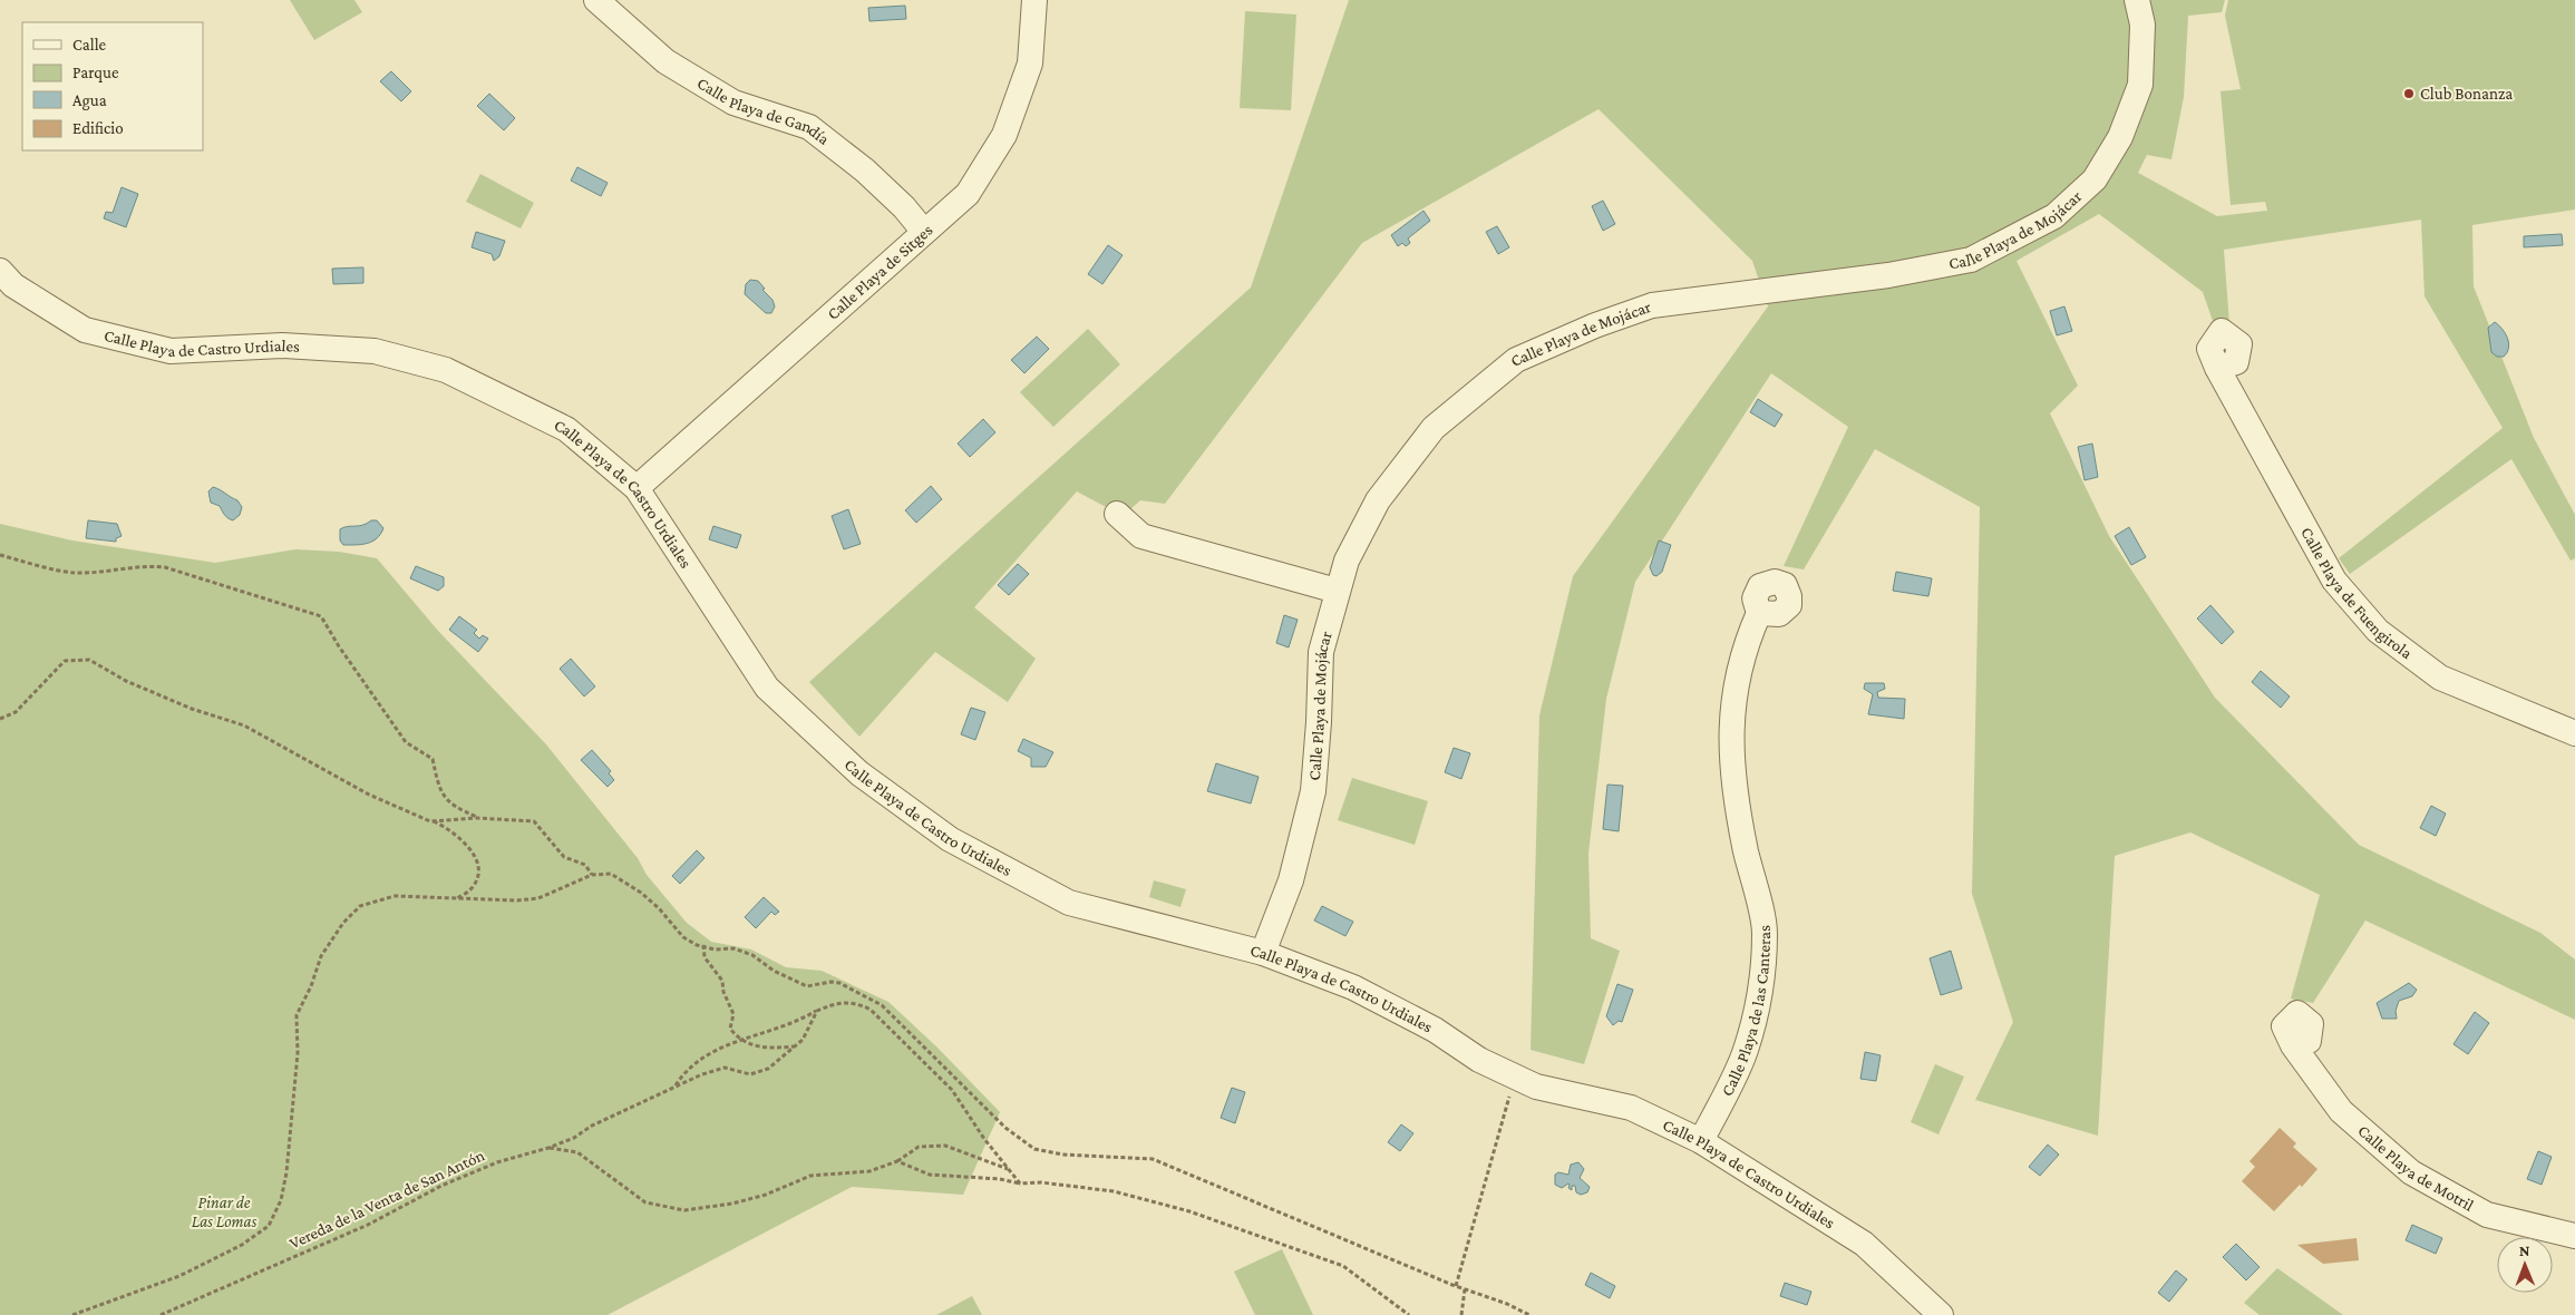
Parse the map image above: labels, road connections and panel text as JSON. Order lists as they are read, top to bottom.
{
  "streets": {
    "street": [
      "Calle Playa de Gandía",
      "Calle Playa de Mojácar",
      "Calle Playa de Sitges",
      "Calle Playa de Castro Urdiales",
      "Calle Playa de Fuengirola",
      "Calle Playa de las Canteras",
      "Calle Playa de Motril"
    ],
    "path": ["Vereda de la Venta de San Antón"]
  },
  "crossings": [
    ["Calle Playa de Gandía", "Calle Playa de Sitges"],
    ["Calle Playa de Mojácar", "Calle Playa de Castro Urdiales"],
    ["Calle Playa de Sitges", "Calle Playa de Castro Urdiales"],
    ["Calle Playa de Castro Urdiales", "Calle Playa de las Canteras"]
  ],
  "parks": ["Pinar de Las Lomas"],
  "places": ["Club Bonanza"],
  "legend": [
    "Calle",
    "Parque",
    "Agua",
    "Edificio"
  ],
  "north": "top"
}
